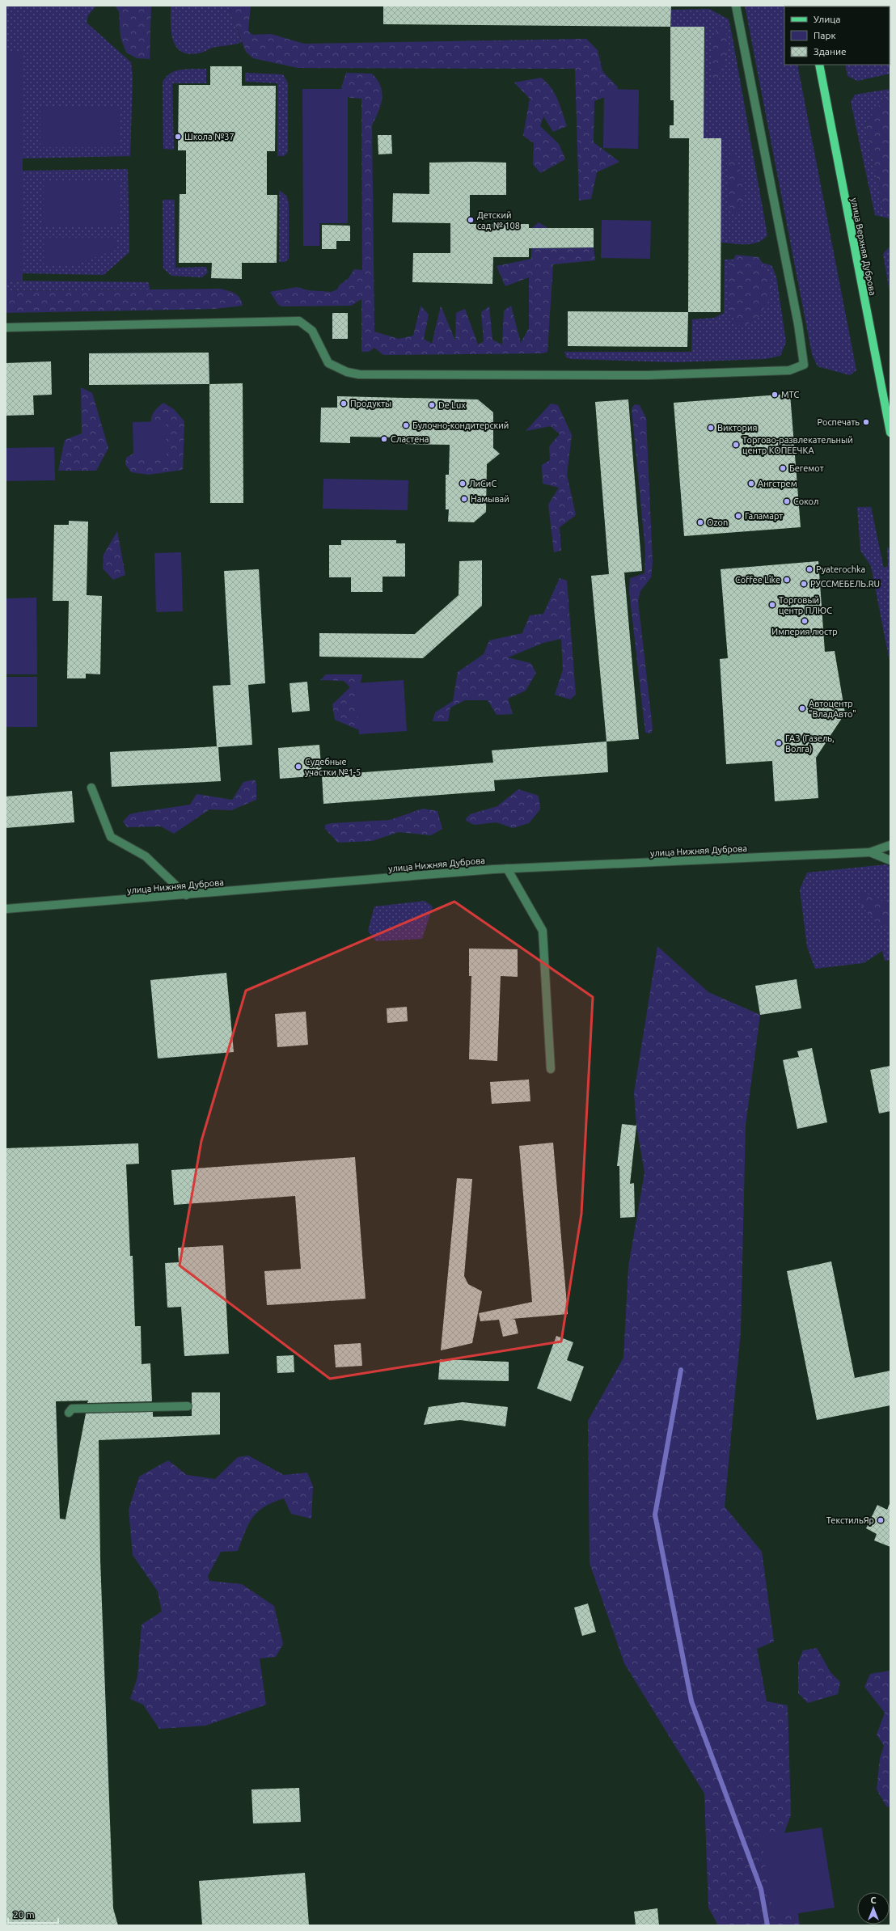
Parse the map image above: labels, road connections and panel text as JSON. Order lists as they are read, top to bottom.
{
  "streets": {
    "main road": ["улица Верхняя Дуброва"],
    "street": ["улица Нижняя Дуброва"]
  },
  "places": [
    "Школа №37",
    "Детский сад № 108",
    "МТС",
    "Продукты",
    "De Lux",
    "Роспечать",
    "Булочно-кондитерский",
    "Виктория",
    "Сластена",
    "Торгово-развлекательный центр КОПЕЕЧКА",
    "Бегемот",
    "ЛиСиС",
    "Ангстрем",
    "Намывай",
    "Сокол",
    "Галамарт",
    "Ozon",
    "Pyaterochka",
    "Coffee Like",
    "РУССМЕБЕЛЬ.RU",
    "Торговый центр ПЛЮС",
    "Империя люстр",
    "Автоцентр \"ВладАвто\"",
    "ГАЗ (Газель, Волга)",
    "Судебные участки №1-5",
    "ТекстильЯр"
  ],
  "legend": ["Улица", "Парк", "Здание"],
  "scale_bar": "20 m",
  "north": "top"
}
